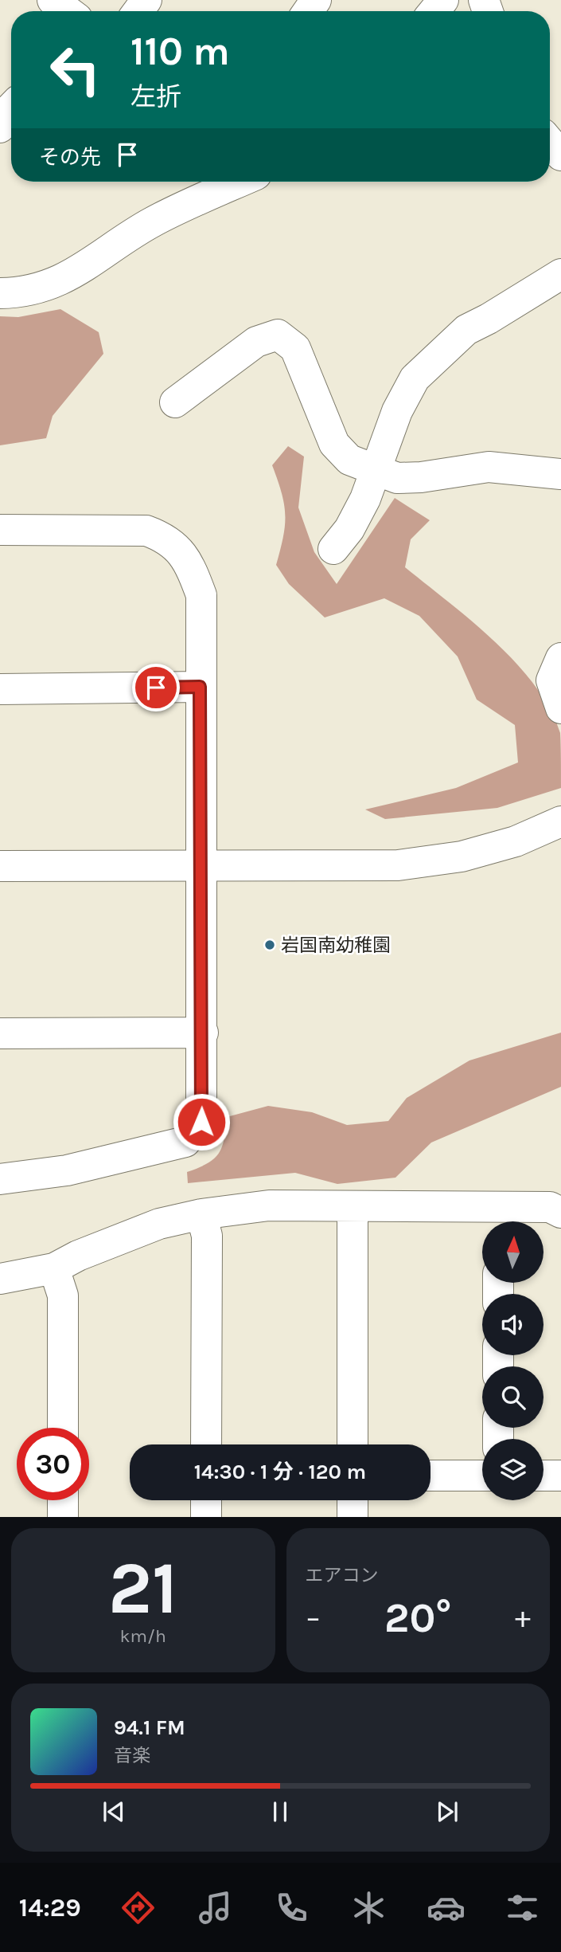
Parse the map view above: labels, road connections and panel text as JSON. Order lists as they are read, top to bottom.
{
  "places": ["岩国南幼稚園"],
  "north": "top",
  "page": {
    "turn": ["110 m", "左折"],
    "then": "その先",
    "limit": "30",
    "trip": "14:30 · 1 分 · 120 m",
    "tile": [
      ["21", "km/h"],
      "エアコン"
    ],
    "heat": ["−", "20°", "+"],
    "song": ["94.1 FM", "音楽"],
    "tabs": "14:29"
  }
}
